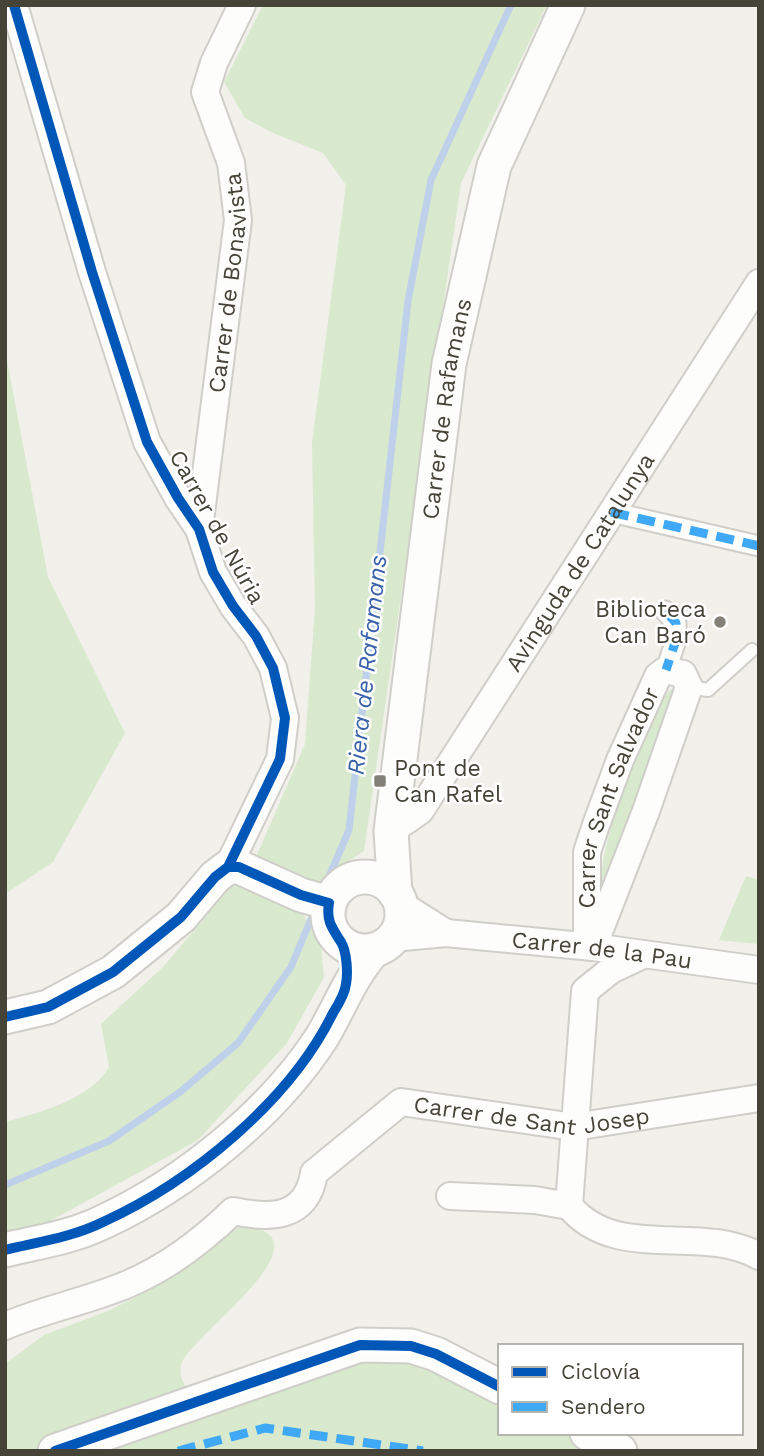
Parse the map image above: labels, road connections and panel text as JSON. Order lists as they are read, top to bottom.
{
  "streets": {
    "street": [
      "Carrer de Bonavista",
      "Carrer de Rafamans",
      "Carrer de Núria",
      "Avinguda de Catalunya",
      "Carrer Sant Salvador",
      "Carrer de la Pau",
      "Carrer de Sant Josep"
    ]
  },
  "crossings": [
    ["Carrer de Bonavista", "Carrer de Núria"],
    ["Carrer de Rafamans", "Avinguda de Catalunya"],
    ["Carrer de Rafamans", "Carrer de la Pau"],
    ["Carrer Sant Salvador", "Carrer de la Pau"]
  ],
  "water": ["Riera de Rafamans"],
  "places": {
    "other": ["Biblioteca Can Baró"],
    "transit": ["Pont de Can Rafel"]
  },
  "legend": ["Ciclovía", "Sendero"]
}
